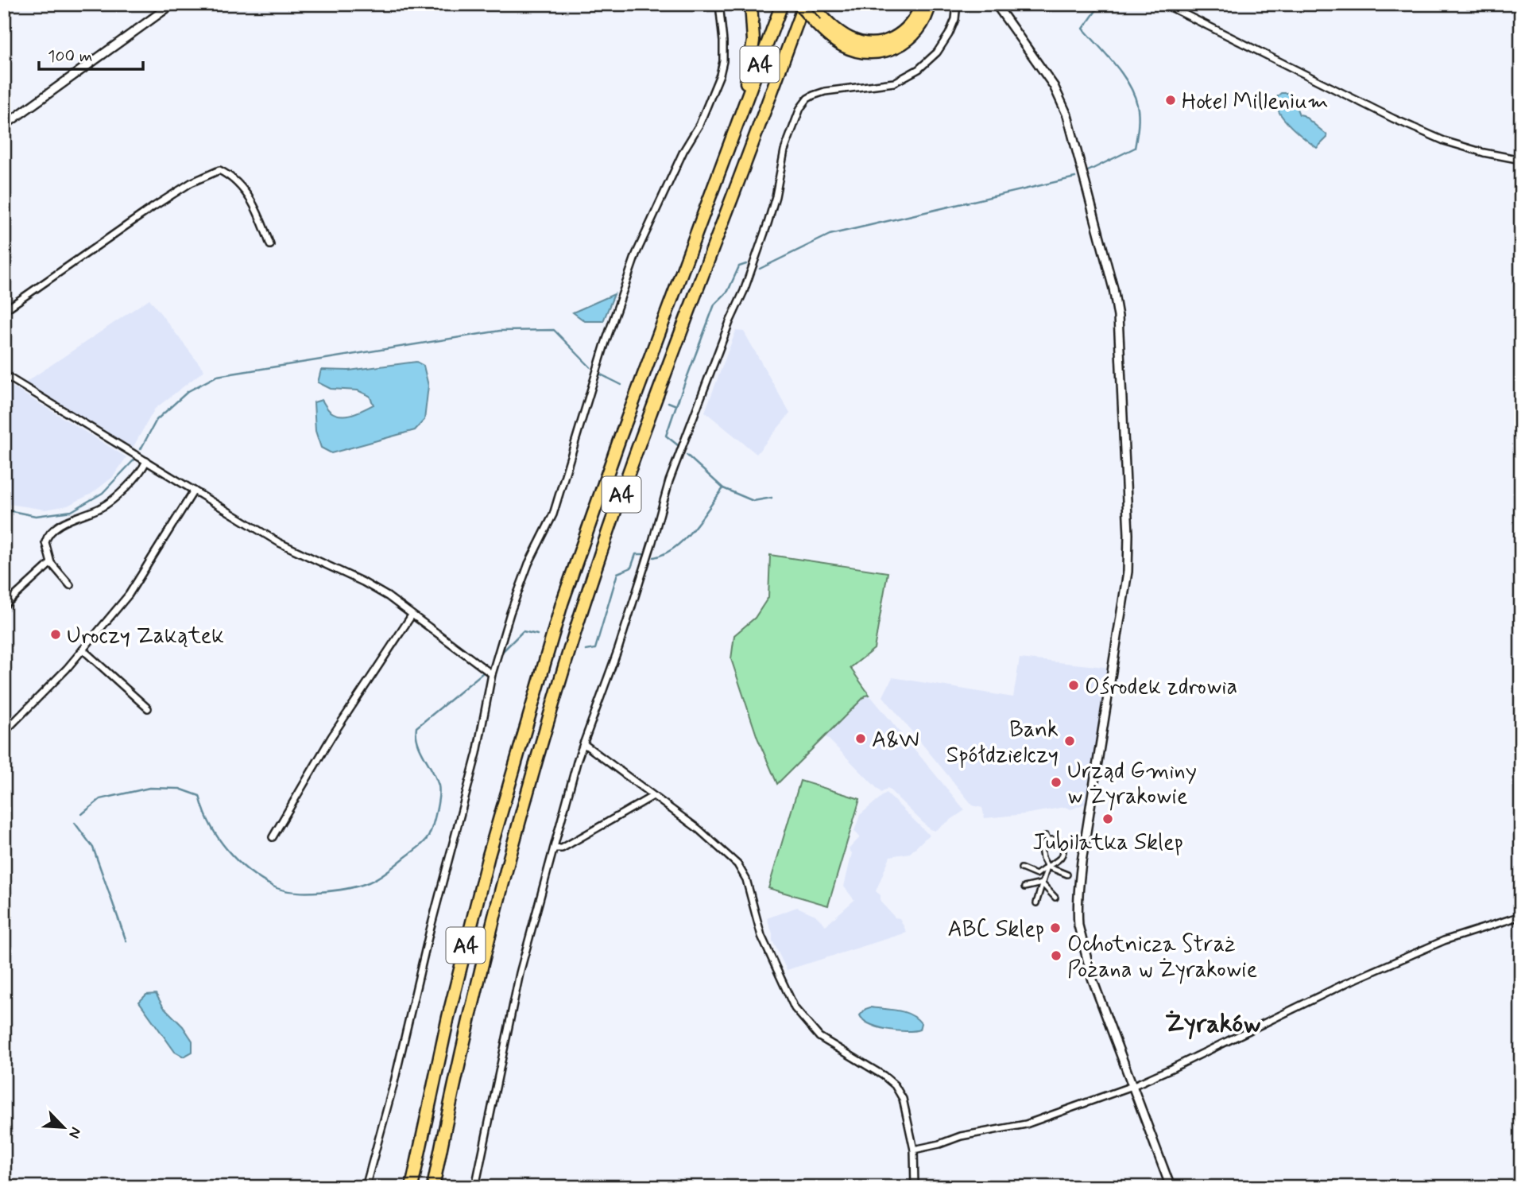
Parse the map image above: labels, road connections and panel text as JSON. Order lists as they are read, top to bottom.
{
  "streets": {
    "highway": ["A4"]
  },
  "districts": ["Żyraków"],
  "places": [
    "Hotel Millenium",
    "Uroczy Zakątek",
    "Ośrodek zdrowia",
    "A&W",
    "Bank Spółdzielczy",
    "Urząd Gminy w Żyrakowie",
    "Jubilatka Sklep",
    "ABC Sklep",
    "Ochotnicza Straż Pożana w Żyrakowie"
  ],
  "scale_bar": "100 m",
  "north": "bottom right"
}
